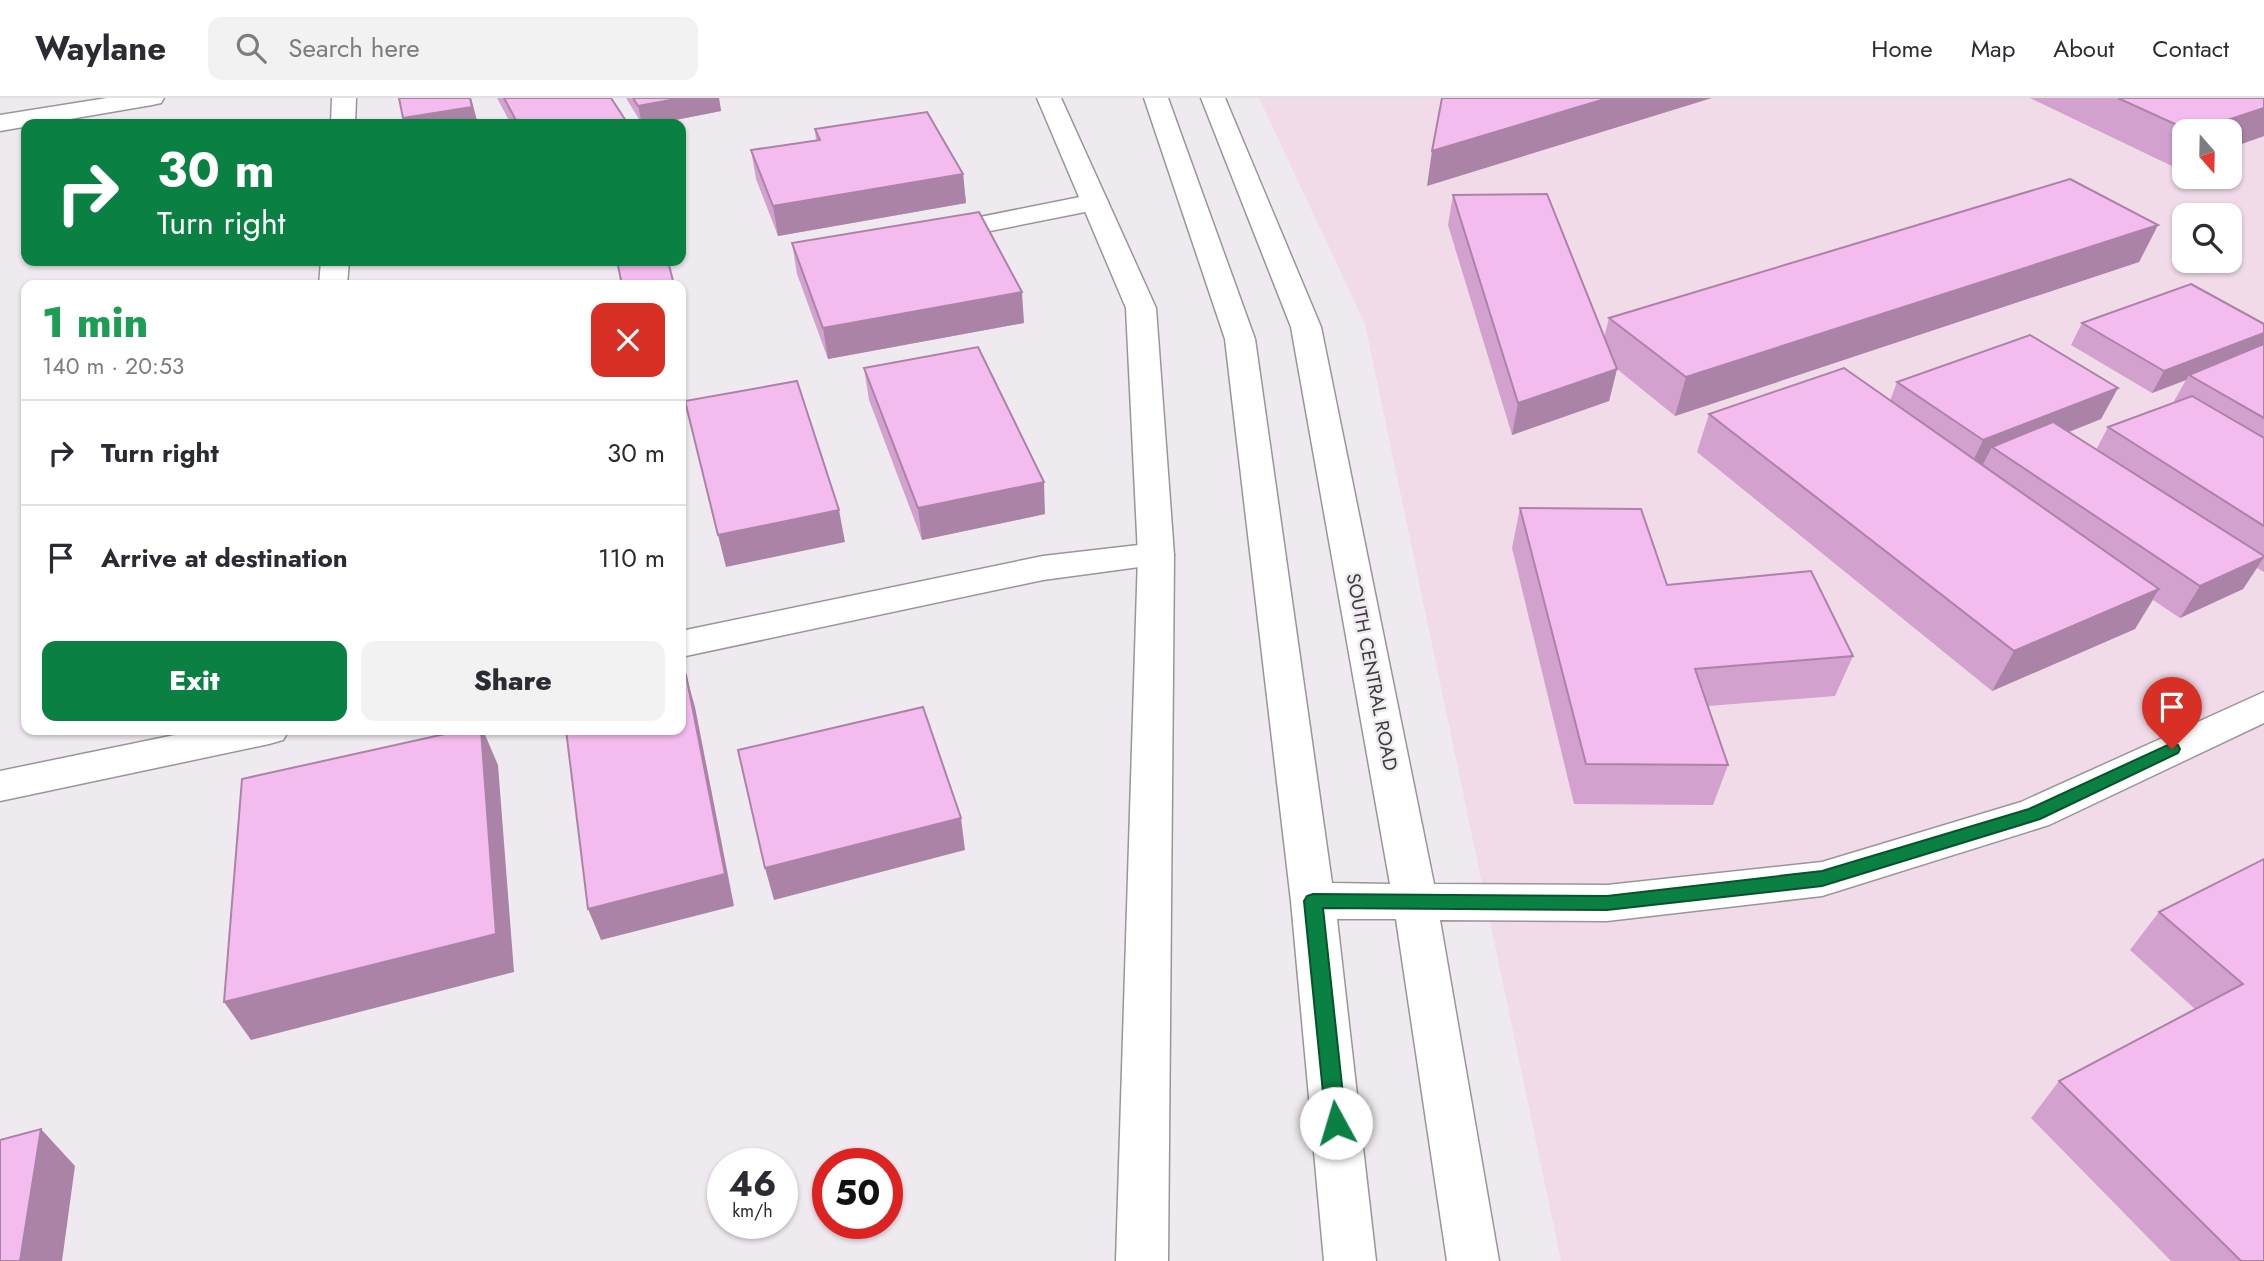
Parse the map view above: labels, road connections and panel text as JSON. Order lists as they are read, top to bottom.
{
  "streets": {
    "street": ["SOUTH CENTRAL ROAD"]
  },
  "north": "bottom",
  "page": {
    "header": "Waylane",
    "search": "Search here",
    "nav": [
      "Home",
      "Map",
      "About",
      "Contact"
    ],
    "turn": ["30 m", "Turn right"],
    "heading": ["1 min", "140 m · 20:53"],
    "list": [
      {
        "name": "Turn right",
        "value": "30 m"
      },
      {
        "name": "Arrive at destination",
        "value": "110 m"
      }
    ],
    "buttons": ["Exit", "Share"],
    "speed": "46 km/h",
    "limit": "50"
  }
}
